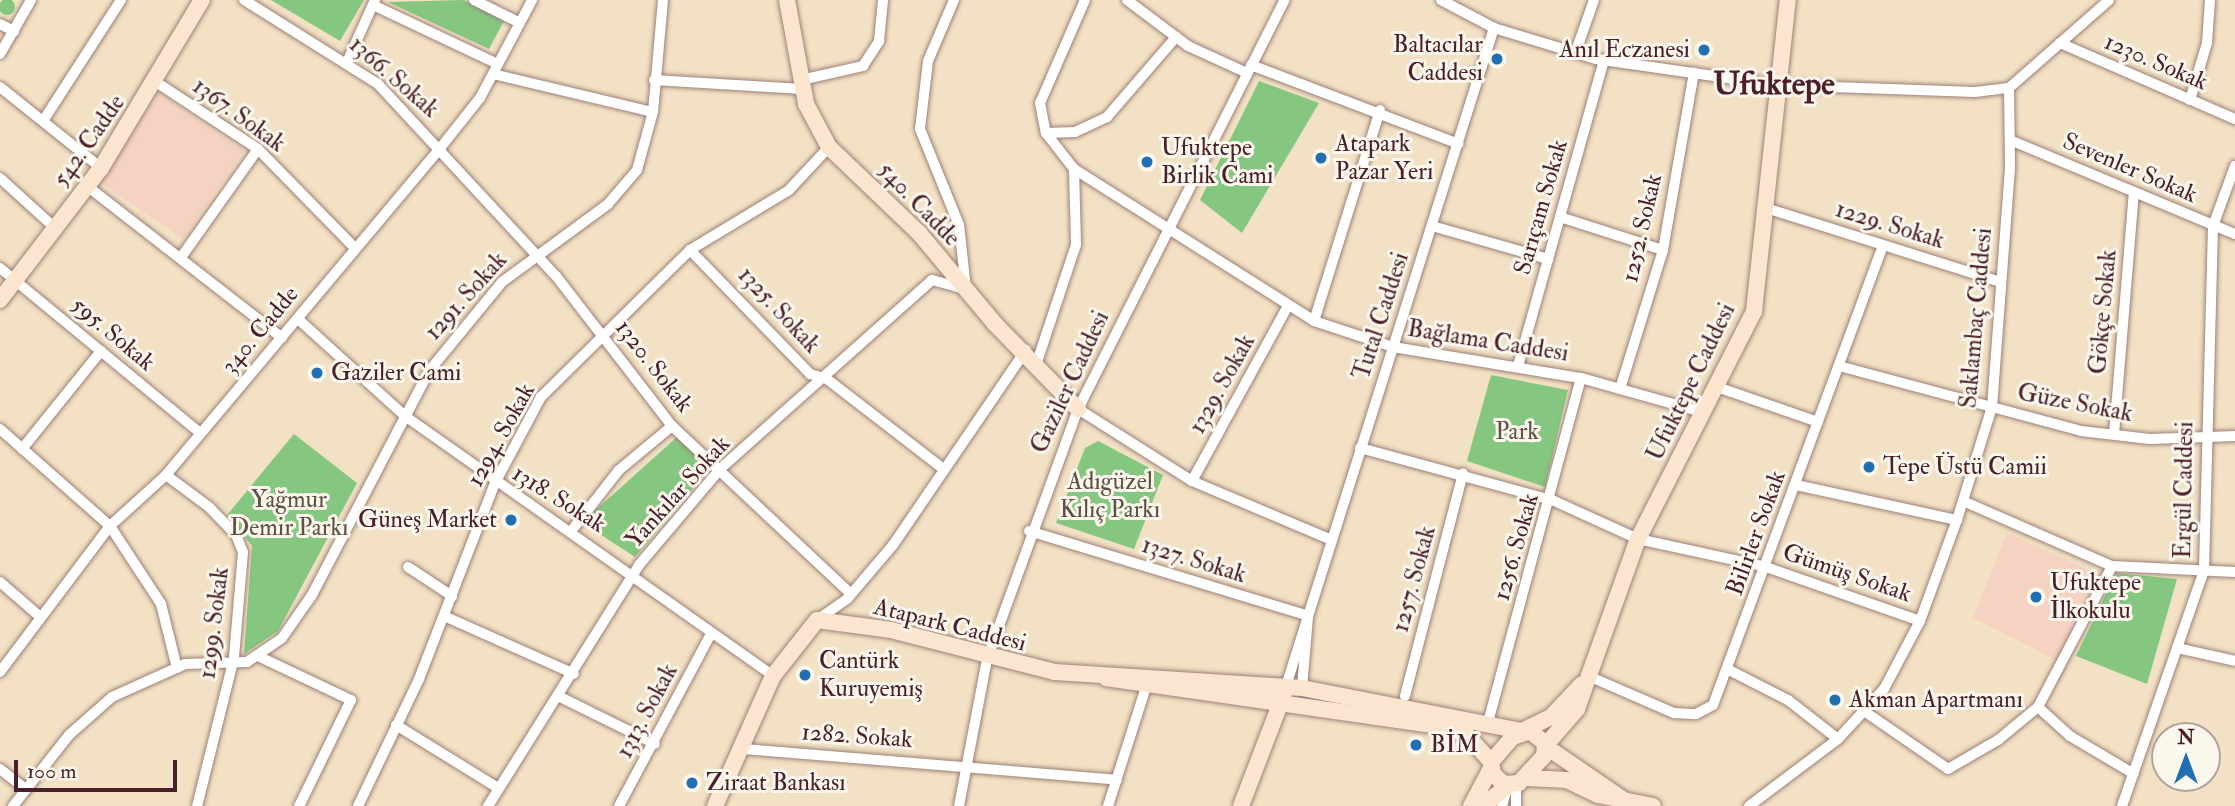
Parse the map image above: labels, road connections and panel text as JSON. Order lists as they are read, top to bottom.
{
  "streets": {
    "street": [
      "1230. Sokak",
      "1366. Sokak",
      "1367. Sokak",
      "542. Cadde",
      "Sevenler Sokak",
      "540. Cadde",
      "Sarıçam Sokak",
      "1229. Sokak",
      "1252. Sokak",
      "1291. Sokak",
      "1325. Sokak",
      "Gökçe Sokak",
      "Tutal Caddesi",
      "Saklambaç Caddesi",
      "340. Cadde",
      "595. Sokak",
      "Bağlama Caddesi",
      "1320. Sokak",
      "Gaziler Caddesi",
      "Ufuktepe Caddesi",
      "1329. Sokak",
      "Güze Sokak",
      "1294. Sokak",
      "Ergül Caddesi",
      "Yankılar Sokak",
      "1318. Sokak",
      "Bilirler Sokak",
      "1256. Sokak",
      "1327. Sokak",
      "Gümüş Sokak",
      "1257. Sokak",
      "1299. Sokak",
      "Atapark Caddesi",
      "1313. Sokak",
      "1282. Sokak"
    ]
  },
  "crossings": [
    ["1366. Sokak", "340. Cadde"],
    ["1366. Sokak", "1320. Sokak"],
    ["1367. Sokak", "542. Cadde"],
    ["1367. Sokak", "340. Cadde"],
    ["542. Cadde", "595. Sokak"],
    ["Sevenler Sokak", "Gökçe Sokak"],
    ["Sevenler Sokak", "Saklambaç Caddesi"],
    ["Sevenler Sokak", "Ergül Caddesi"],
    ["540. Cadde", "Gaziler Caddesi"],
    ["540. Cadde", "1294. Sokak"],
    ["540. Cadde", "Yankılar Sokak"],
    ["Sarıçam Sokak", "Bağlama Caddesi"],
    ["1229. Sokak", "Saklambaç Caddesi"],
    ["1229. Sokak", "Ufuktepe Caddesi"],
    ["1229. Sokak", "Bilirler Sokak"],
    ["1252. Sokak", "Bağlama Caddesi"],
    ["1291. Sokak", "1320. Sokak"],
    ["1291. Sokak", "1318. Sokak"],
    ["1325. Sokak", "1294. Sokak"],
    ["1325. Sokak", "Yankılar Sokak"],
    ["Gökçe Sokak", "Güze Sokak"],
    ["Tutal Caddesi", "Bağlama Caddesi"],
    ["Tutal Caddesi", "1327. Sokak"],
    ["Tutal Caddesi", "Gümüş Sokak"],
    ["Tutal Caddesi", "Atapark Caddesi"],
    ["Saklambaç Caddesi", "Güze Sokak"],
    ["Saklambaç Caddesi", "Gümüş Sokak"],
    ["340. Cadde", "595. Sokak"],
    ["340. Cadde", "1320. Sokak"],
    ["340. Cadde", "1318. Sokak"],
    ["340. Cadde", "1299. Sokak"],
    ["Bağlama Caddesi", "Gaziler Caddesi"],
    ["Bağlama Caddesi", "Ufuktepe Caddesi"],
    ["Bağlama Caddesi", "1329. Sokak"],
    ["Bağlama Caddesi", "1256. Sokak"],
    ["1320. Sokak", "1294. Sokak"],
    ["1320. Sokak", "Yankılar Sokak"],
    ["Gaziler Caddesi", "1327. Sokak"],
    ["Gaziler Caddesi", "Atapark Caddesi"],
    ["Gaziler Caddesi", "1282. Sokak"],
    ["Ufuktepe Caddesi", "Bilirler Sokak"],
    ["Ufuktepe Caddesi", "Gümüş Sokak"],
    ["Ufuktepe Caddesi", "Atapark Caddesi"],
    ["Güze Sokak", "Ergül Caddesi"],
    ["Güze Sokak", "Bilirler Sokak"],
    ["1294. Sokak", "1318. Sokak"],
    ["Yankılar Sokak", "1318. Sokak"],
    ["1318. Sokak", "1313. Sokak"],
    ["Bilirler Sokak", "Gümüş Sokak"],
    ["1256. Sokak", "Gümüş Sokak"],
    ["1256. Sokak", "Atapark Caddesi"],
    ["Gümüş Sokak", "1257. Sokak"]
  ],
  "districts": ["Ufuktepe"],
  "parks": ["Park", "Adıgüzel Kılıç Parkı", "Yağmur Demir Parkı"],
  "places": [
    "Anıl Eczanesi",
    "Baltacılar Caddesi",
    "Atapark Pazar Yeri",
    "Ufuktepe Birlik Cami",
    "Gaziler Cami",
    "Tepe Üstü Camii",
    "Güneş Market",
    "Ufuktepe İlkokulu",
    "Cantürk Kuruyemiş",
    "Akman Apartmanı",
    "BİM",
    "Ziraat Bankası"
  ],
  "scale_bar": "100 m",
  "north": "top"
}
